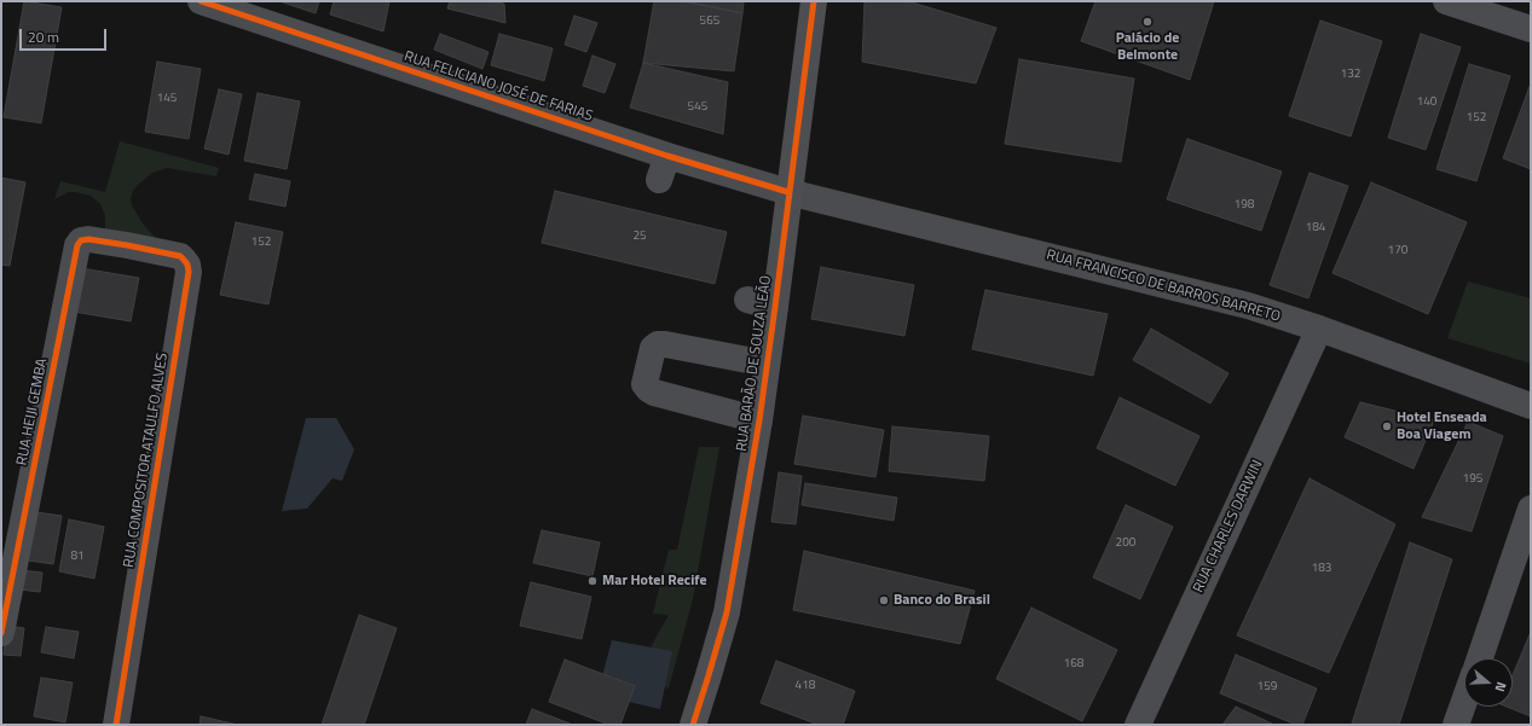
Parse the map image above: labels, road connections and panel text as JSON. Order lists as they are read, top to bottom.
{
  "streets": {
    "main road": ["RUA BARÃO DE SOUZA LEÃO"],
    "street": [
      "RUA FELICIANO JOSÉ DE FARIAS",
      "RUA FRANCISCO DE BARROS BARRETO",
      "RUA HEIJI GEMBA",
      "RUA COMPOSITOR ATAULFO ALVES",
      "RUA CHARLES DARWIN"
    ]
  },
  "crossings": [
    ["RUA FELICIANO JOSÉ DE FARIAS", "RUA FRANCISCO DE BARROS BARRETO"],
    ["RUA FELICIANO JOSÉ DE FARIAS", "RUA BARÃO DE SOUZA LEÃO"],
    ["RUA FRANCISCO DE BARROS BARRETO", "RUA BARÃO DE SOUZA LEÃO"],
    ["RUA FRANCISCO DE BARROS BARRETO", "RUA CHARLES DARWIN"],
    ["RUA HEIJI GEMBA", "RUA COMPOSITOR ATAULFO ALVES"]
  ],
  "places": [
    "Palácio de Belmonte",
    "Hotel Enseada Boa Viagem",
    "Mar Hotel Recife",
    "Banco do Brasil"
  ],
  "house_numbers": [
    "565",
    "132",
    "145",
    "140",
    "545",
    "152",
    "198",
    "184",
    "25",
    "152",
    "170",
    "195",
    "200",
    "81",
    "183",
    "168",
    "418",
    "159"
  ],
  "scale_bar": "20 m",
  "north": "right"
}
